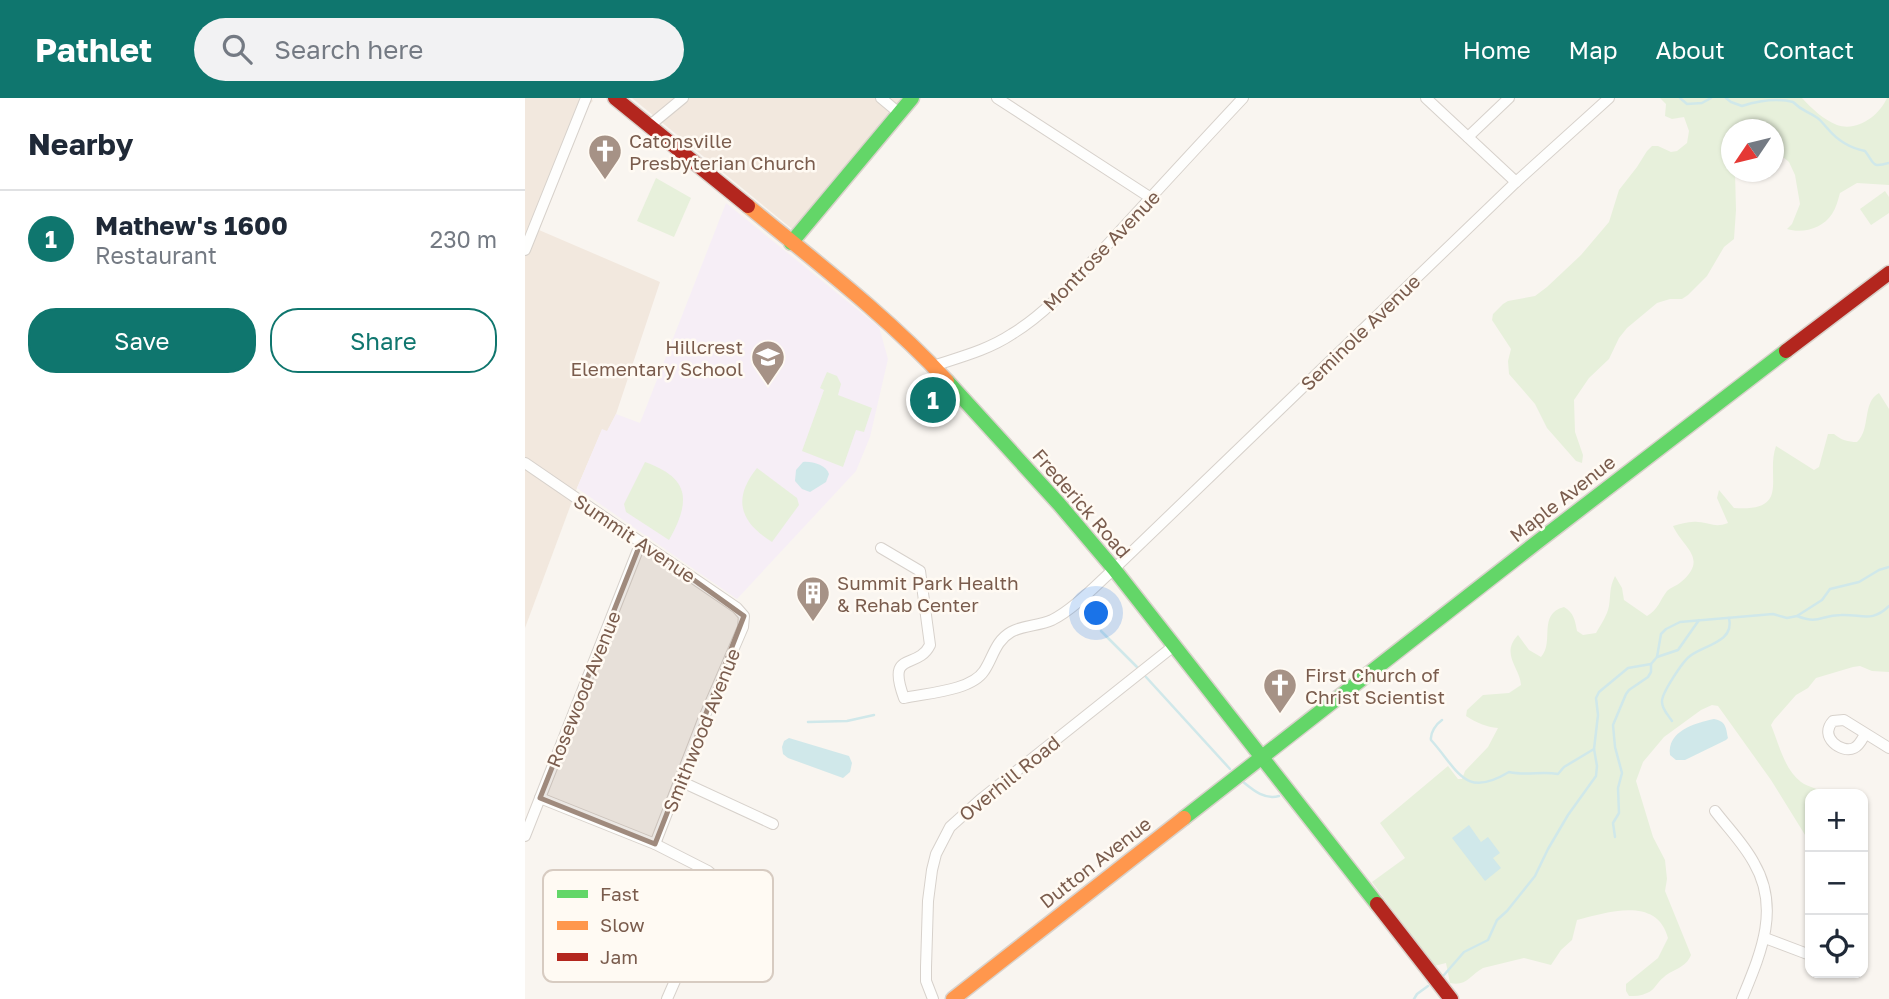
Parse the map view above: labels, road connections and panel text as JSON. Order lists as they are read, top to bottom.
{
  "streets": {
    "main road": ["Maple Avenue", "Frederick Road", "Dutton Avenue"],
    "street": [
      "Montrose Avenue",
      "Seminole Avenue",
      "Summit Avenue",
      "Rosewood Avenue",
      "Smithwood Avenue",
      "Overhill Road"
    ]
  },
  "crossings": [
    ["Montrose Avenue", "Frederick Road"],
    ["Seminole Avenue", "Frederick Road"],
    ["Maple Avenue", "Frederick Road"],
    ["Maple Avenue", "Dutton Avenue"],
    ["Frederick Road", "Overhill Road"],
    ["Frederick Road", "Dutton Avenue"],
    ["Summit Avenue", "Rosewood Avenue"],
    ["Summit Avenue", "Smithwood Avenue"]
  ],
  "places": {
    "church": ["Catonsville Presbyterian Church", "First Church of Christ Scientist"],
    "school or university": ["Hillcrest Elementary School"],
    "building": ["Summit Park Health & Rehab Center"]
  },
  "legend": ["Fast", "Slow", "Jam"],
  "north": "bottom left",
  "page": {
    "header": "Pathlet",
    "search": "Search here",
    "nav": [
      "Home",
      "Map",
      "About",
      "Contact"
    ],
    "heading": "Nearby",
    "list": [
      {
        "mark": "1",
        "name": "Mathew's 1600",
        "note": "Restaurant",
        "value": "230 m"
      }
    ],
    "buttons": ["Save", "Share"],
    "pins": "1",
    "map_buttons": ["+", "−"]
  }
}
